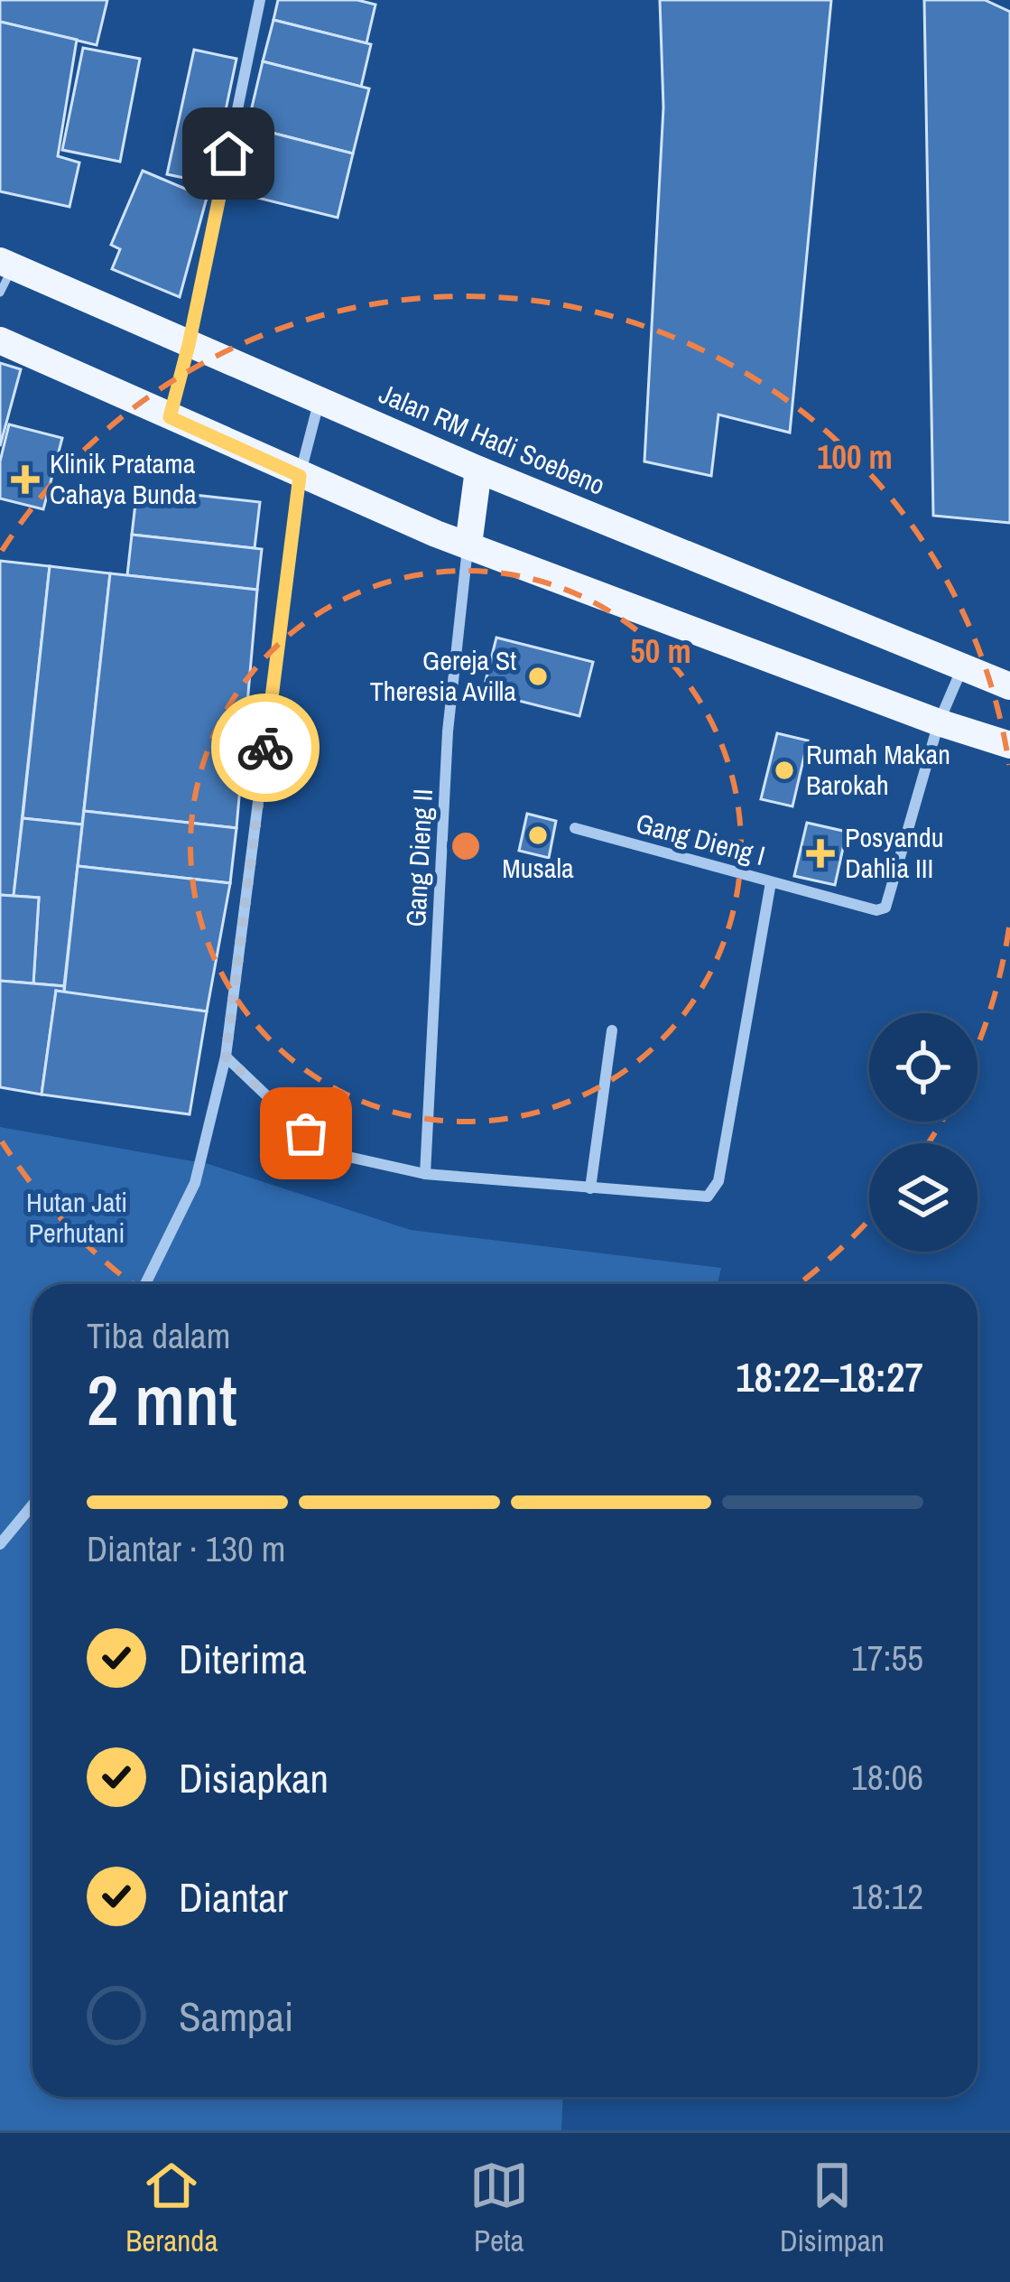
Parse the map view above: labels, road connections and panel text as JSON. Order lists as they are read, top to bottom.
{
  "streets": {
    "main road": ["Jalan RM Hadi Soebeno"],
    "street": ["Gang Dieng I", "Gang Dieng II"]
  },
  "crossings": [
    ["Jalan RM Hadi Soebeno", "Gang Dieng I"]
  ],
  "parks": ["Hutan Jati Perhutani"],
  "places": {
    "health": ["Klinik Pratama Cahaya Bunda", "Posyandu Dahlia III"],
    "other": ["Gereja St Theresia Avilla", "Rumah Makan Barokah", "Musala"]
  },
  "page": {
    "heading": ["2 mnt", "Tiba dalam", "18:22–18:27"],
    "bar": "Diantar · 130 m",
    "list": [
      ["Diterima", "17:55"],
      ["Disiapkan", "18:06"],
      ["Diantar", "18:12"],
      "Sampai"
    ],
    "tabs": ["Beranda", "Peta", "Disimpan"]
  },
  "rings": ["100 m", "50 m"]
}
